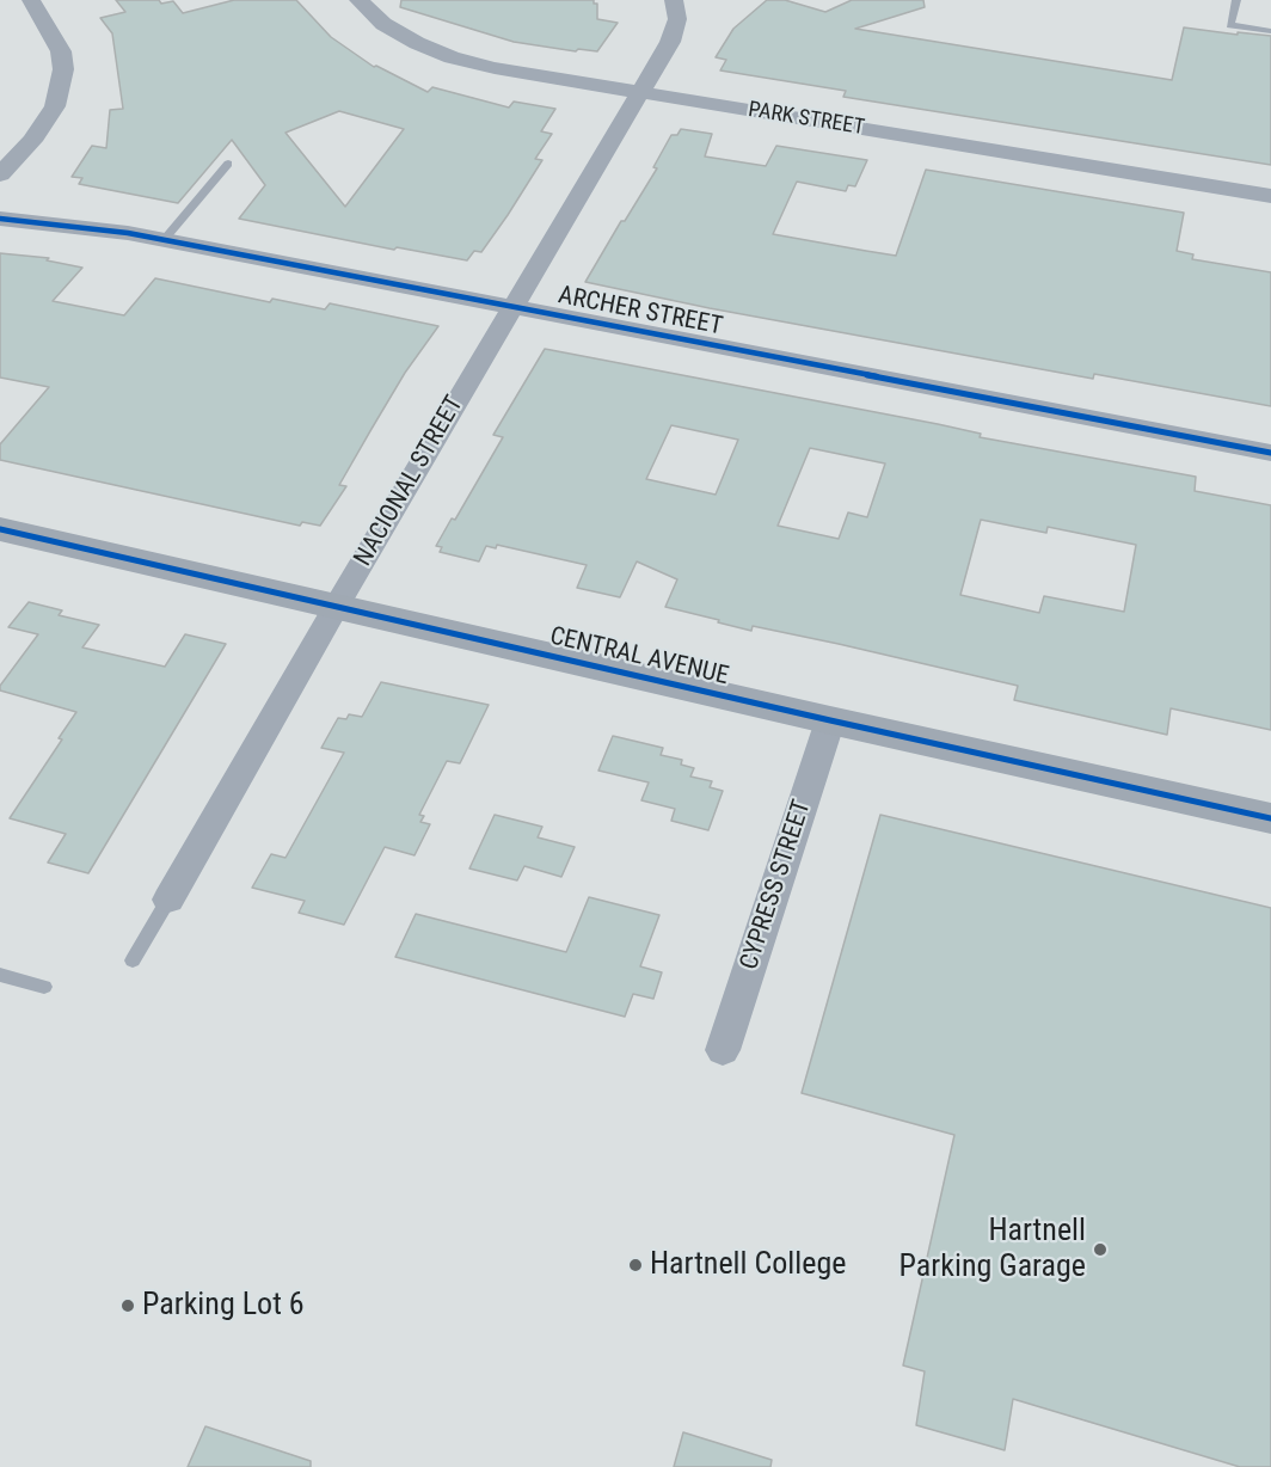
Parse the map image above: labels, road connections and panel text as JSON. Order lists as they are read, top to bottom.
{
  "streets": {
    "street": [
      "PARK STREET",
      "ARCHER STREET",
      "NACIONAL STREET",
      "CENTRAL AVENUE",
      "CYPRESS STREET"
    ]
  },
  "crossings": [
    ["PARK STREET", "NACIONAL STREET"],
    ["ARCHER STREET", "NACIONAL STREET"],
    ["NACIONAL STREET", "CENTRAL AVENUE"],
    ["CENTRAL AVENUE", "CYPRESS STREET"]
  ],
  "places": ["Hartnell Parking Garage", "Hartnell College", "Parking Lot 6"]
}
